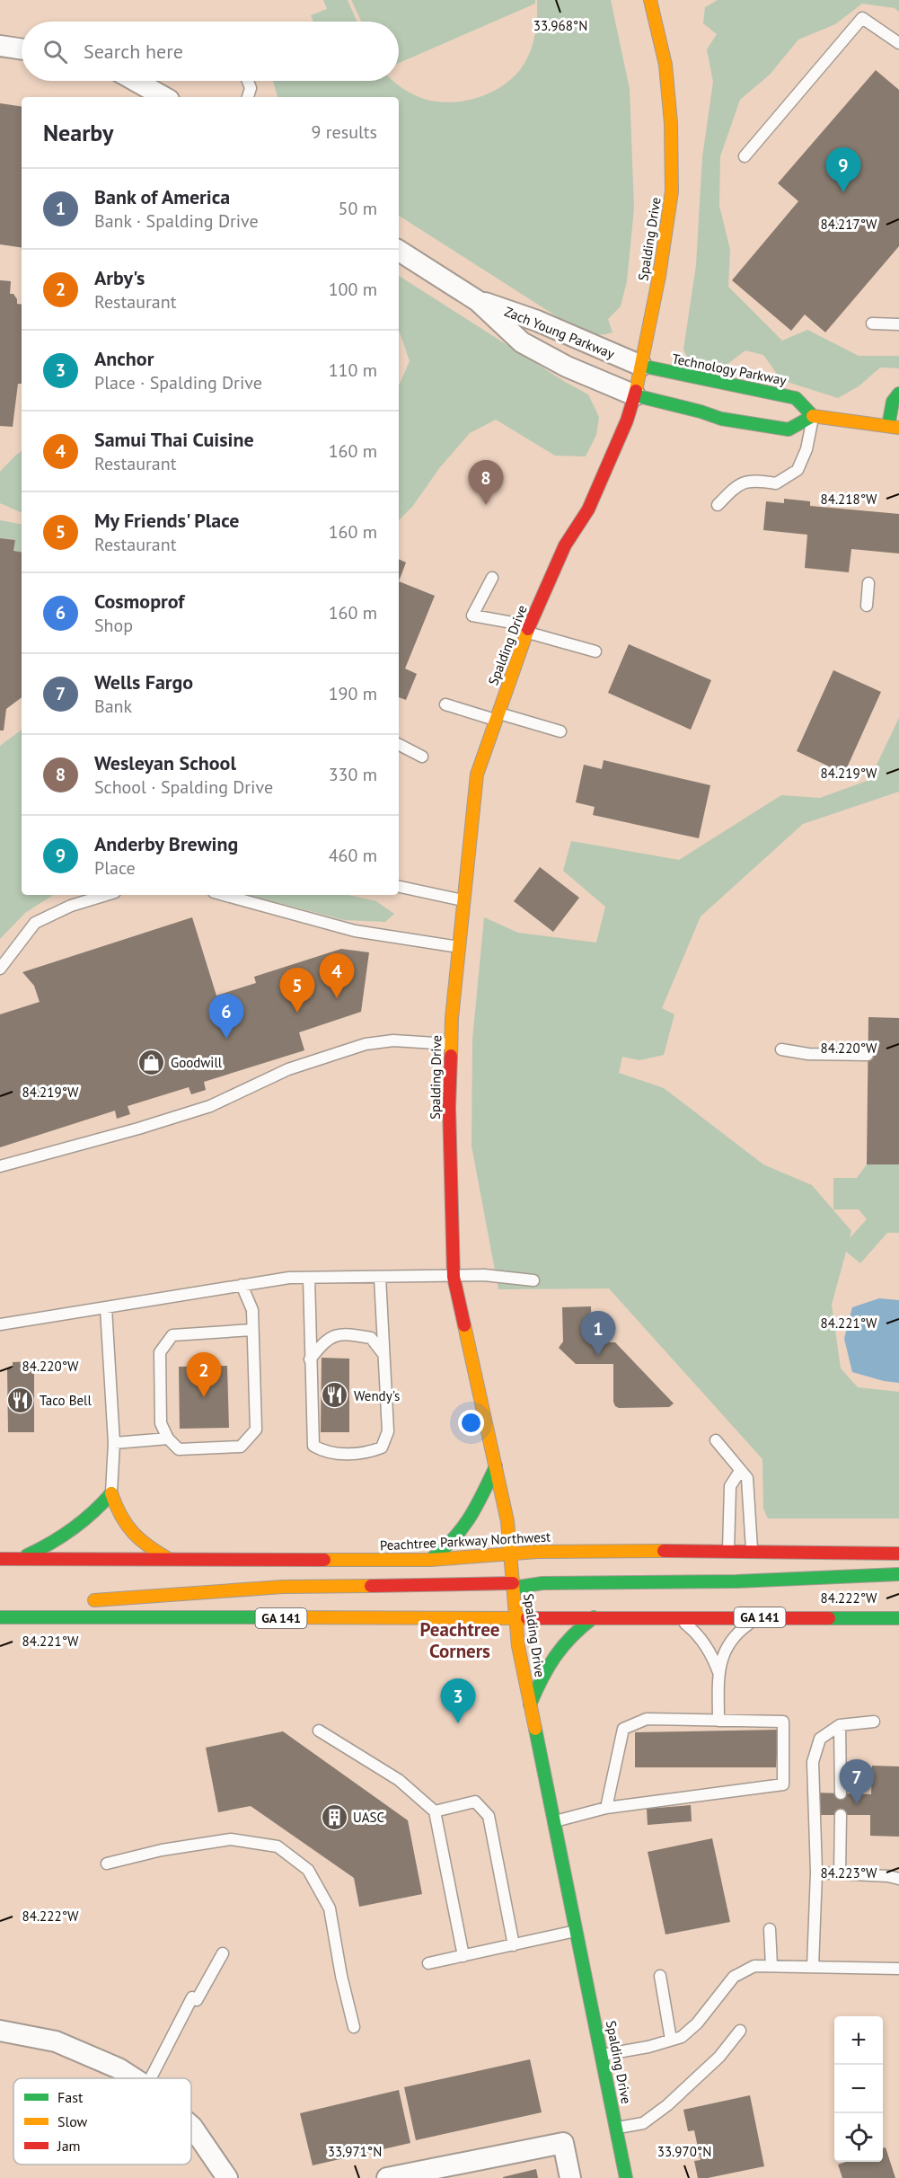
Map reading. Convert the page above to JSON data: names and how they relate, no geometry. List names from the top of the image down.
{
  "streets": {
    "main road": [
      "Spalding Drive",
      "Technology Parkway",
      "Peachtree Parkway Northwest",
      "GA 141"
    ],
    "street": ["Zach Young Parkway"]
  },
  "crossings": [
    ["Spalding Drive", "Zach Young Parkway"],
    ["Spalding Drive", "Technology Parkway"],
    ["Spalding Drive", "Peachtree Parkway Northwest"],
    ["Spalding Drive", "GA 141"],
    ["Zach Young Parkway", "Technology Parkway"]
  ],
  "districts": ["Peachtree Corners"],
  "places": {
    "shop": ["Goodwill"],
    "restaurant": ["Wendy's", "Taco Bell"],
    "building": ["UASC"]
  },
  "legend": ["Fast", "Slow", "Jam"],
  "page": {
    "search": "Search here",
    "heading": ["Nearby", "9 results"],
    "pins": [
      "9",
      "8",
      "4",
      "5",
      "6",
      "1",
      "2",
      "3",
      "7"
    ],
    "list": [
      {
        "mark": "1",
        "name": "Bank of America",
        "note": "Bank · Spalding Drive",
        "value": "50 m"
      },
      {
        "mark": "2",
        "name": "Arby's",
        "note": "Restaurant",
        "value": "100 m"
      },
      {
        "mark": "3",
        "name": "Anchor",
        "note": "Place · Spalding Drive",
        "value": "110 m"
      },
      {
        "mark": "4",
        "name": "Samui Thai Cuisine",
        "note": "Restaurant",
        "value": "160 m"
      },
      {
        "mark": "5",
        "name": "My Friends' Place",
        "note": "Restaurant",
        "value": "160 m"
      },
      {
        "mark": "6",
        "name": "Cosmoprof",
        "note": "Shop",
        "value": "160 m"
      },
      {
        "mark": "7",
        "name": "Wells Fargo",
        "note": "Bank",
        "value": "190 m"
      },
      {
        "mark": "8",
        "name": "Wesleyan School",
        "note": "School · Spalding Drive",
        "value": "330 m"
      },
      {
        "mark": "9",
        "name": "Anderby Brewing",
        "note": "Place",
        "value": "460 m"
      }
    ],
    "map_buttons": ["+", "−"]
  },
  "coordinates": [
    "33.968°N",
    "84.217°W",
    "84.218°W",
    "84.219°W",
    "84.220°W",
    "84.221°W",
    "84.222°W",
    "84.223°W",
    "33.971°N",
    "33.970°N"
  ]
}
